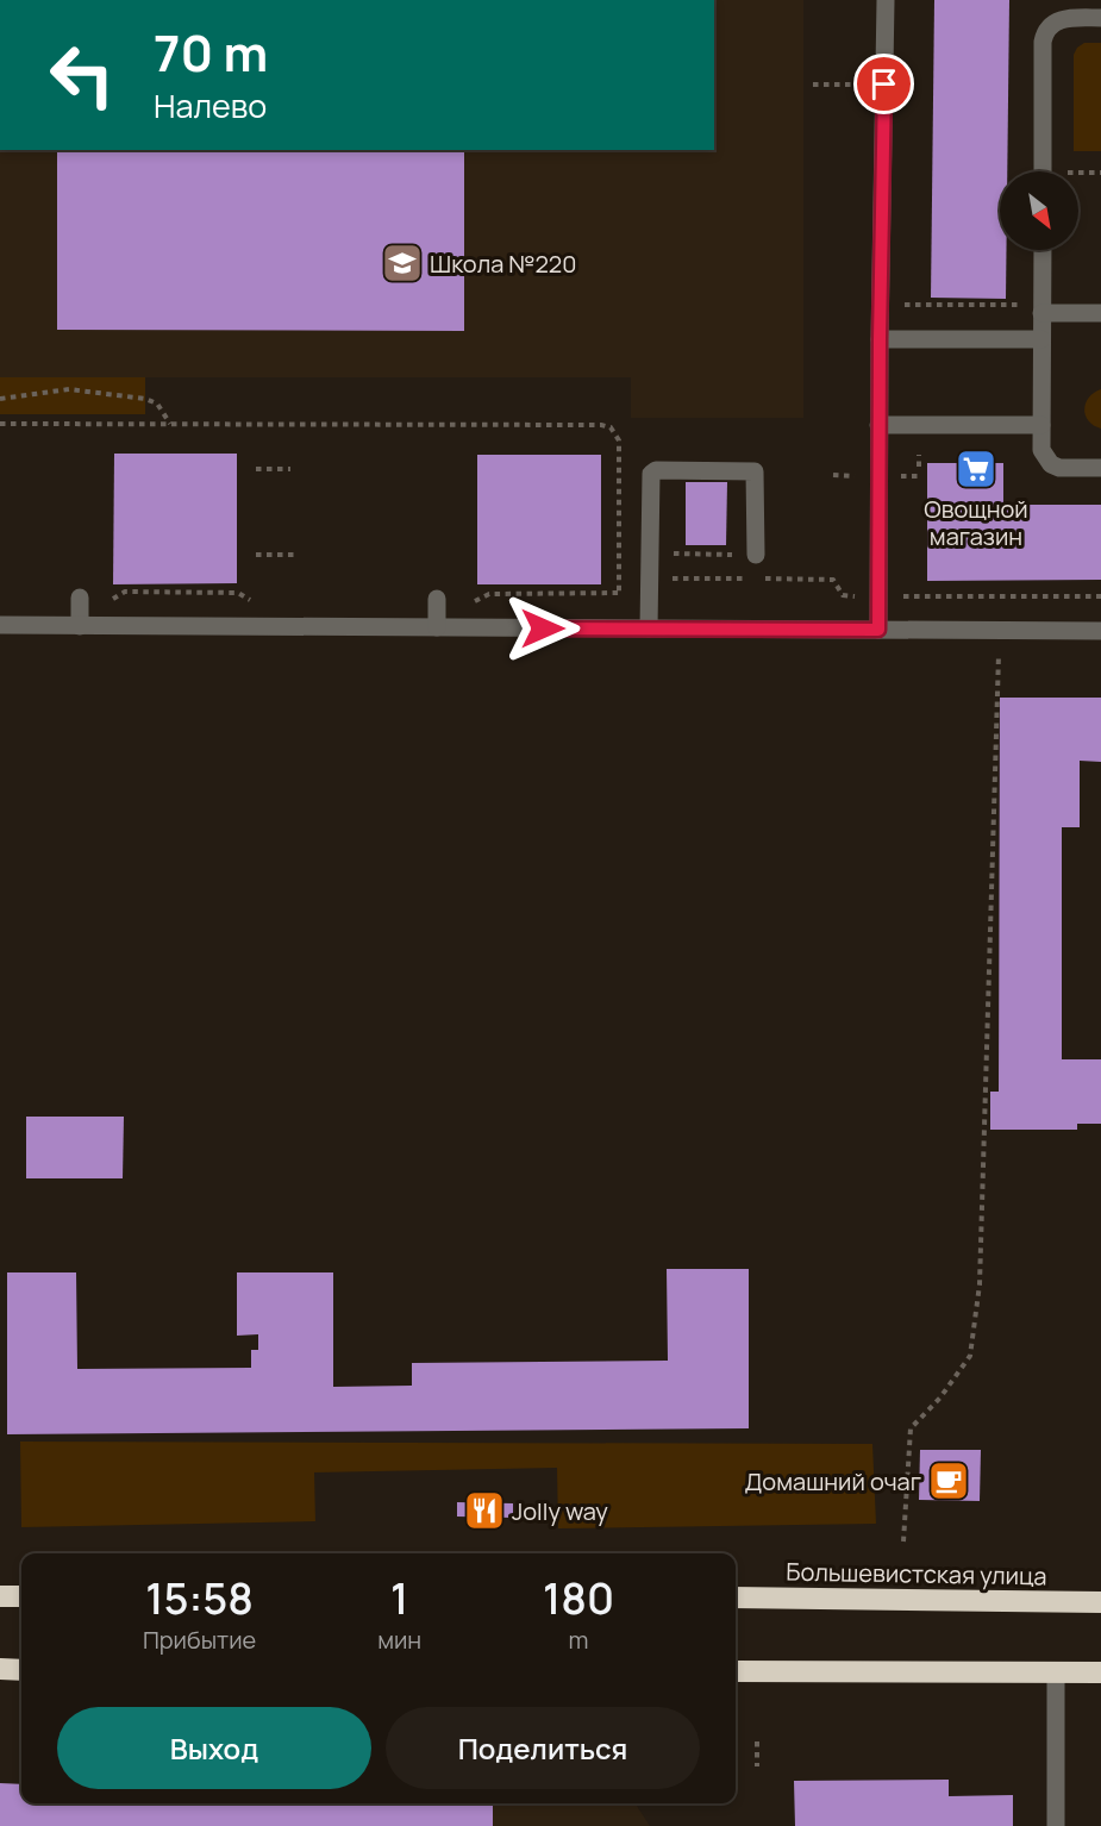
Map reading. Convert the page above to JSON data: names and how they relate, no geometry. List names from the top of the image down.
{
  "streets": {
    "highway": ["Большевистская улица"]
  },
  "places": {
    "school or university": ["Школа №220"],
    "supermarket": ["Овощной магазин"],
    "cafe": ["Домашний очаг"],
    "restaurant": ["Jolly way"]
  },
  "north": "bottom right",
  "page": {
    "turn": ["70 m", "Налево"],
    "eta": [
      "15:58",
      "Прибытие",
      "1",
      "мин",
      "180",
      "m"
    ],
    "buttons": ["Выход", "Поделиться"]
  }
}
